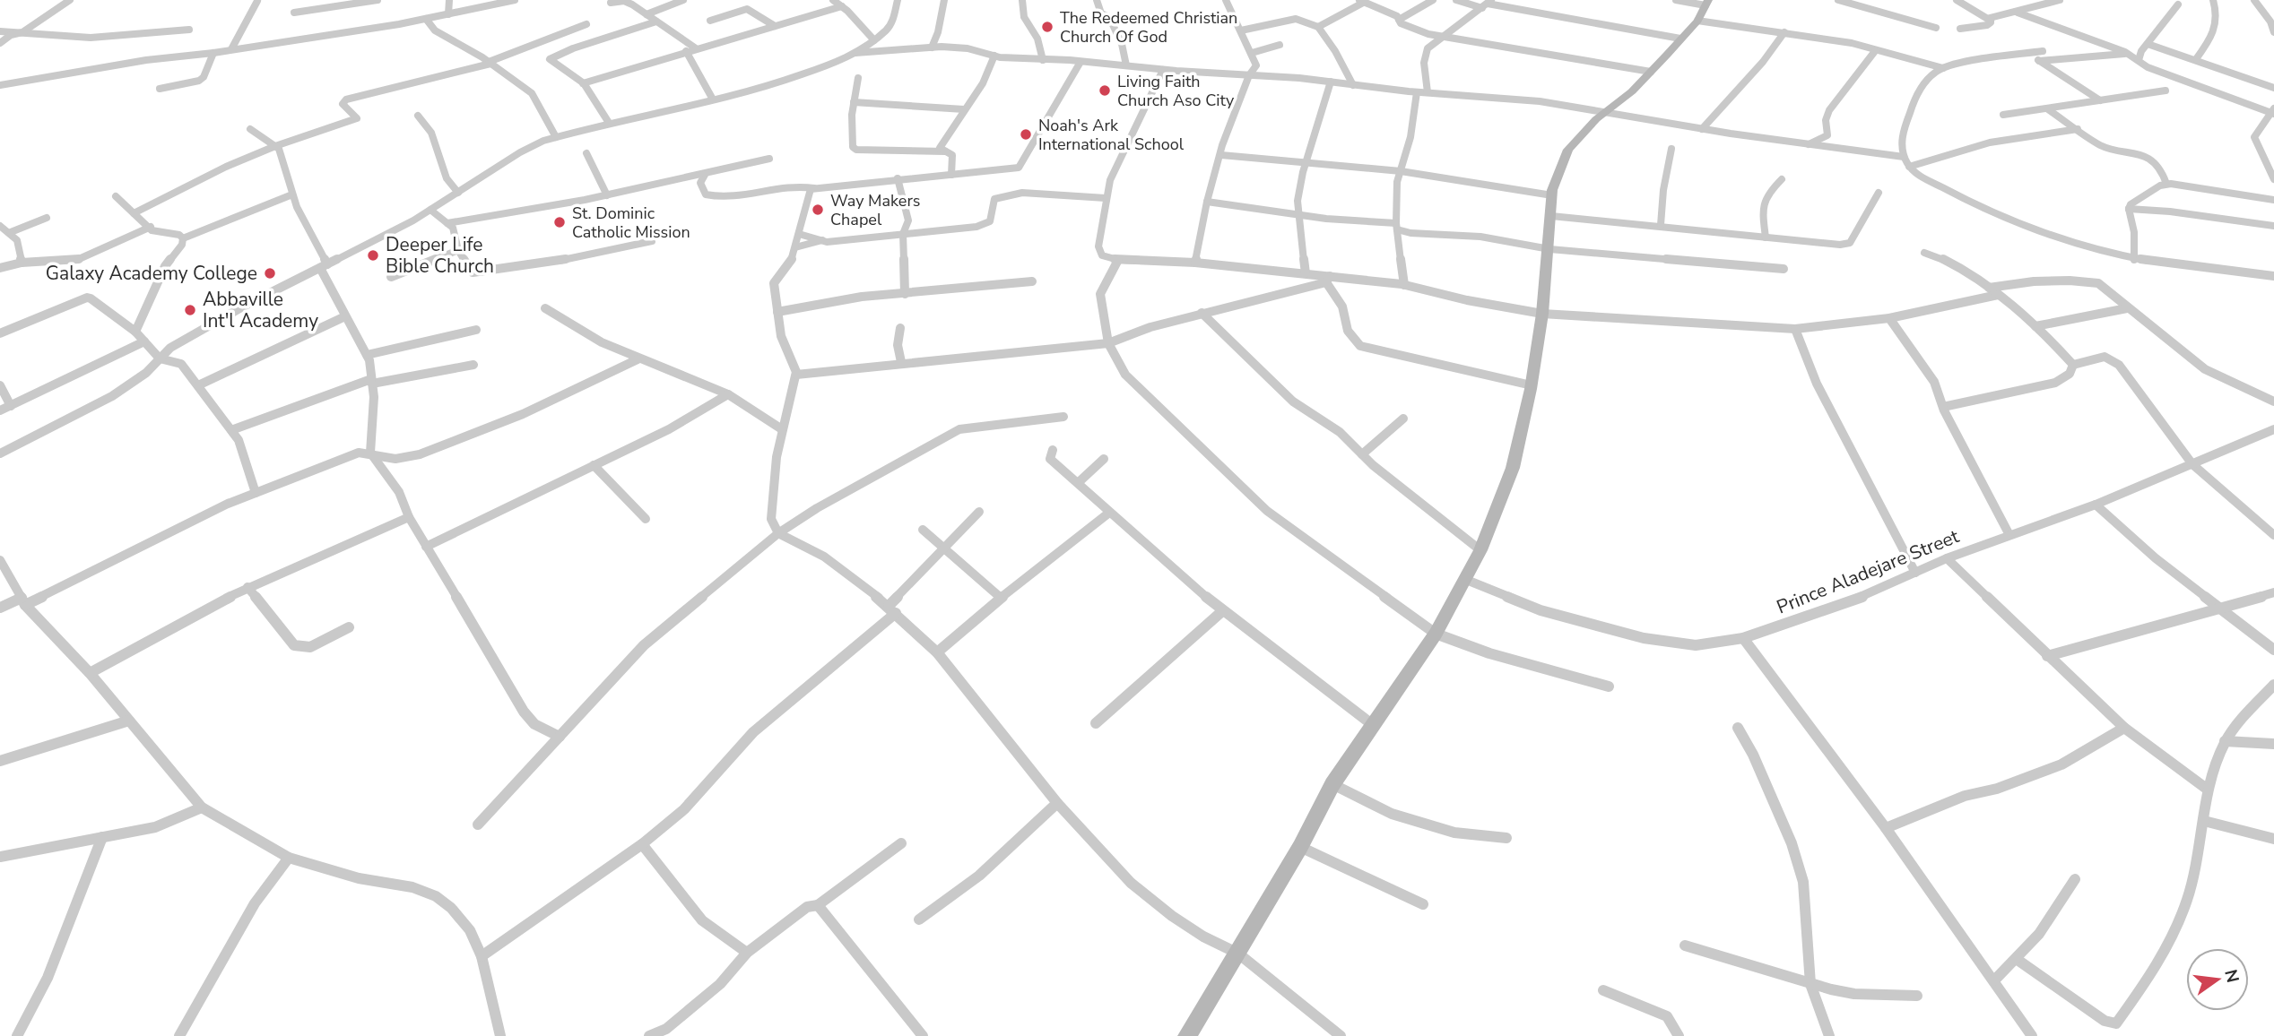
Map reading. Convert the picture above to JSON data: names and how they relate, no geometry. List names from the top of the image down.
{
  "streets": {
    "street": ["Prince Aladejare Street"]
  },
  "places": [
    "The Redeemed Christian Church Of God",
    "Living Faith Church Aso City",
    "Noah's Ark International School",
    "Way Makers Chapel",
    "St. Dominic Catholic Mission",
    "Deeper Life Bible Church",
    "Galaxy Academy College",
    "Abbaville Int'l Academy"
  ],
  "north": "right"
}
